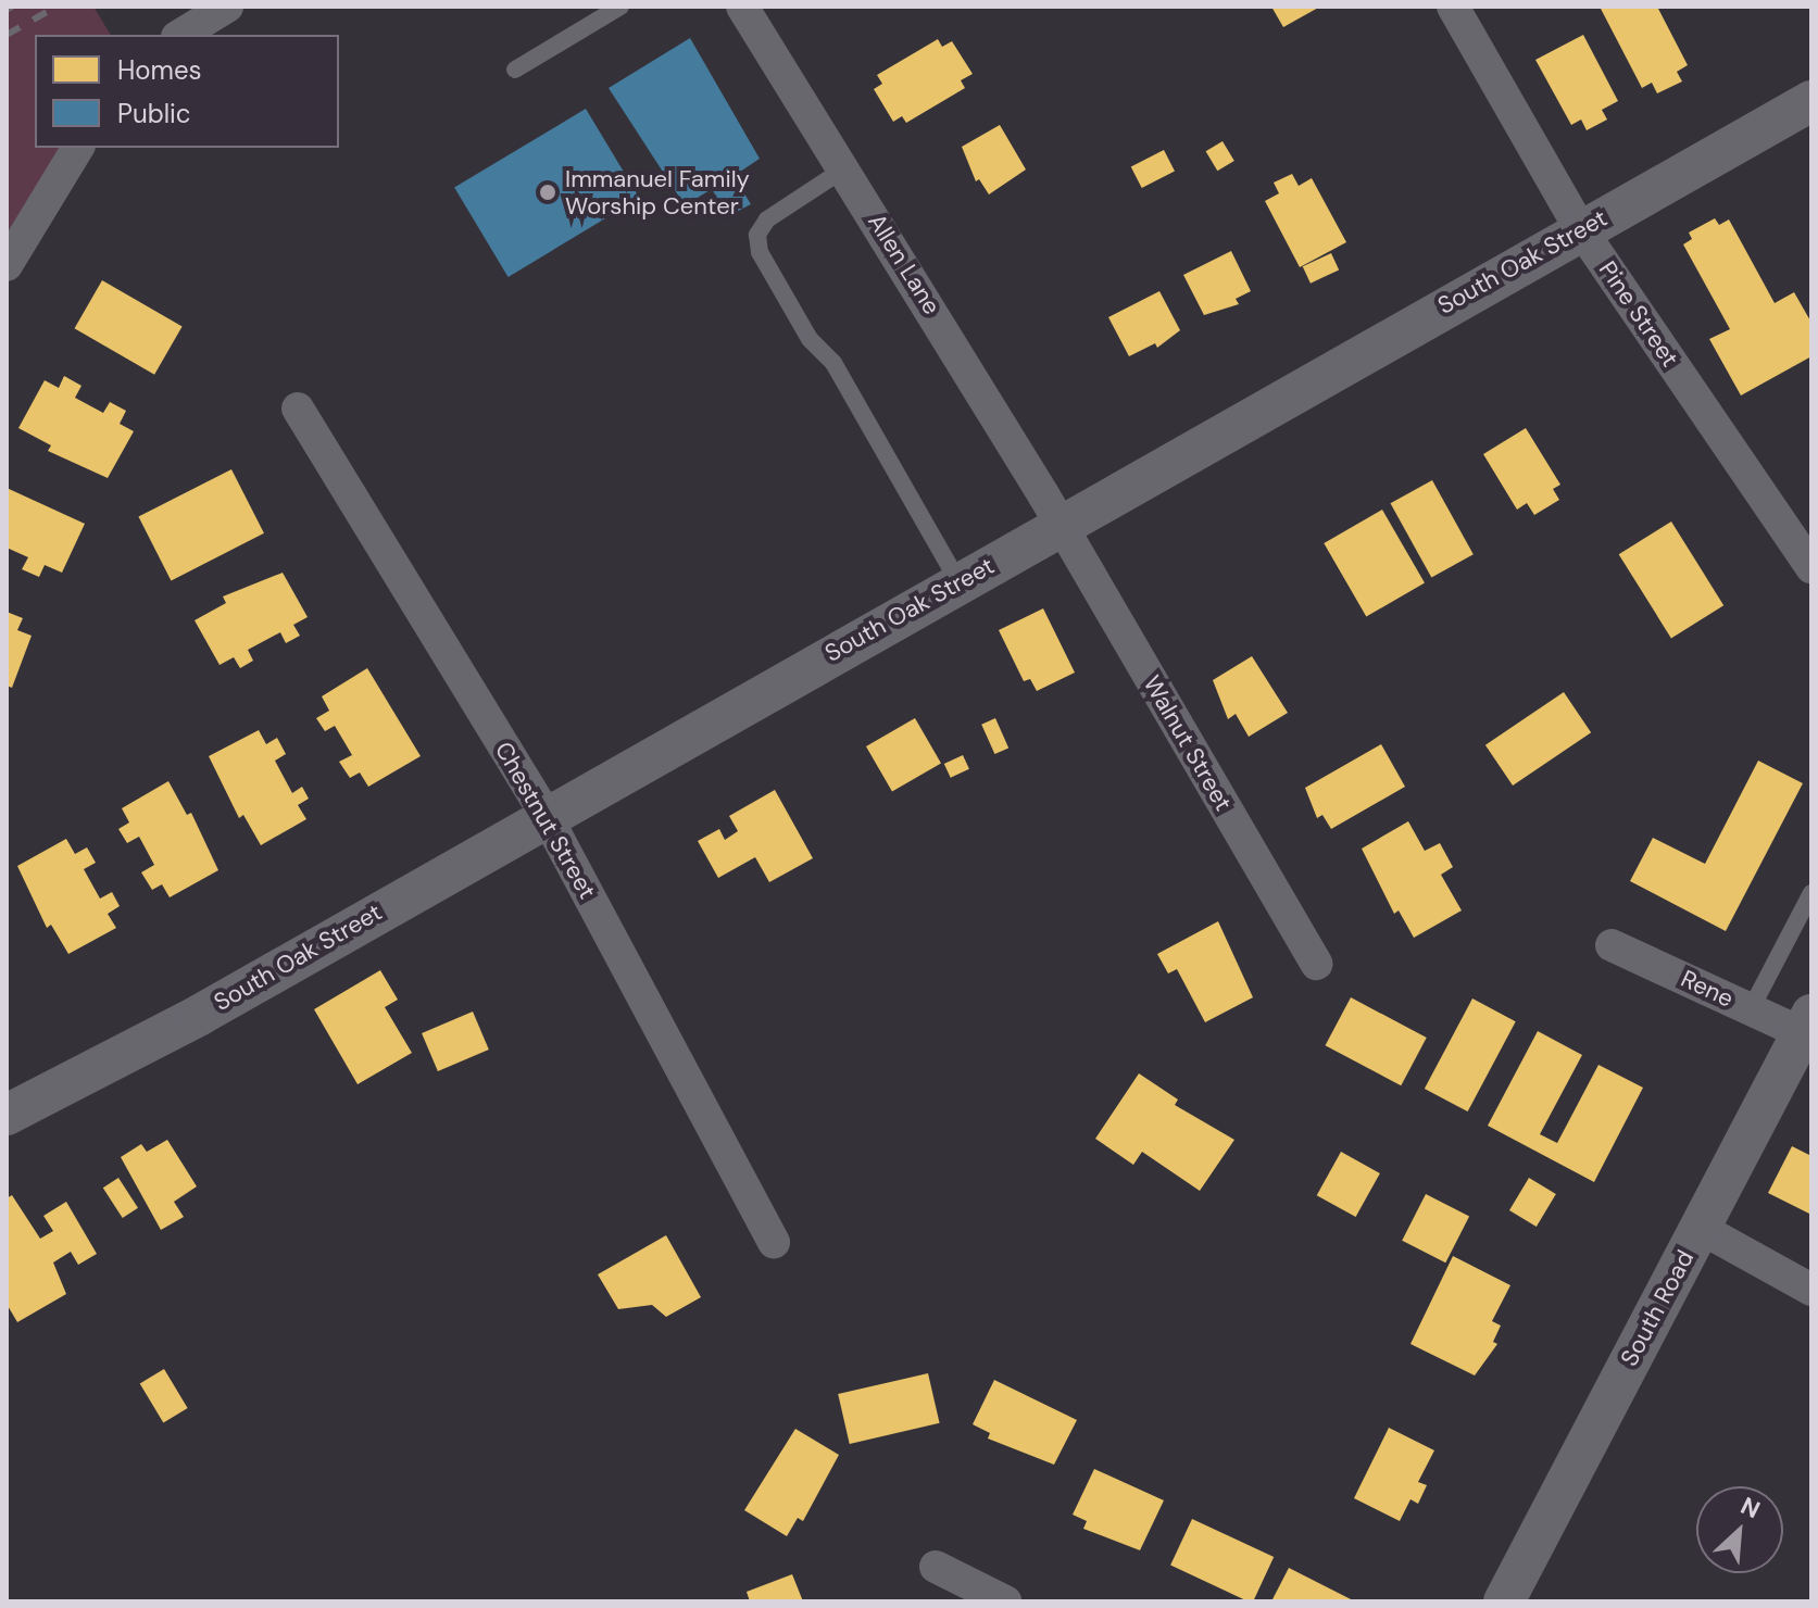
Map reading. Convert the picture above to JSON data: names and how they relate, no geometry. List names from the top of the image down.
{
  "streets": {
    "street": [
      "South Oak Street",
      "Allen Lane",
      "Pine Street",
      "Walnut Street",
      "Chestnut Street",
      "Rene",
      "South Road"
    ]
  },
  "crossings": [
    ["South Oak Street", "Allen Lane"],
    ["South Oak Street", "Pine Street"],
    ["South Oak Street", "Walnut Street"],
    ["South Oak Street", "Chestnut Street"],
    ["Allen Lane", "Walnut Street"],
    ["Rene", "South Road"]
  ],
  "places": ["Immanuel Family Worship Center"],
  "legend": ["Homes", "Public"],
  "north": "top right"
}
